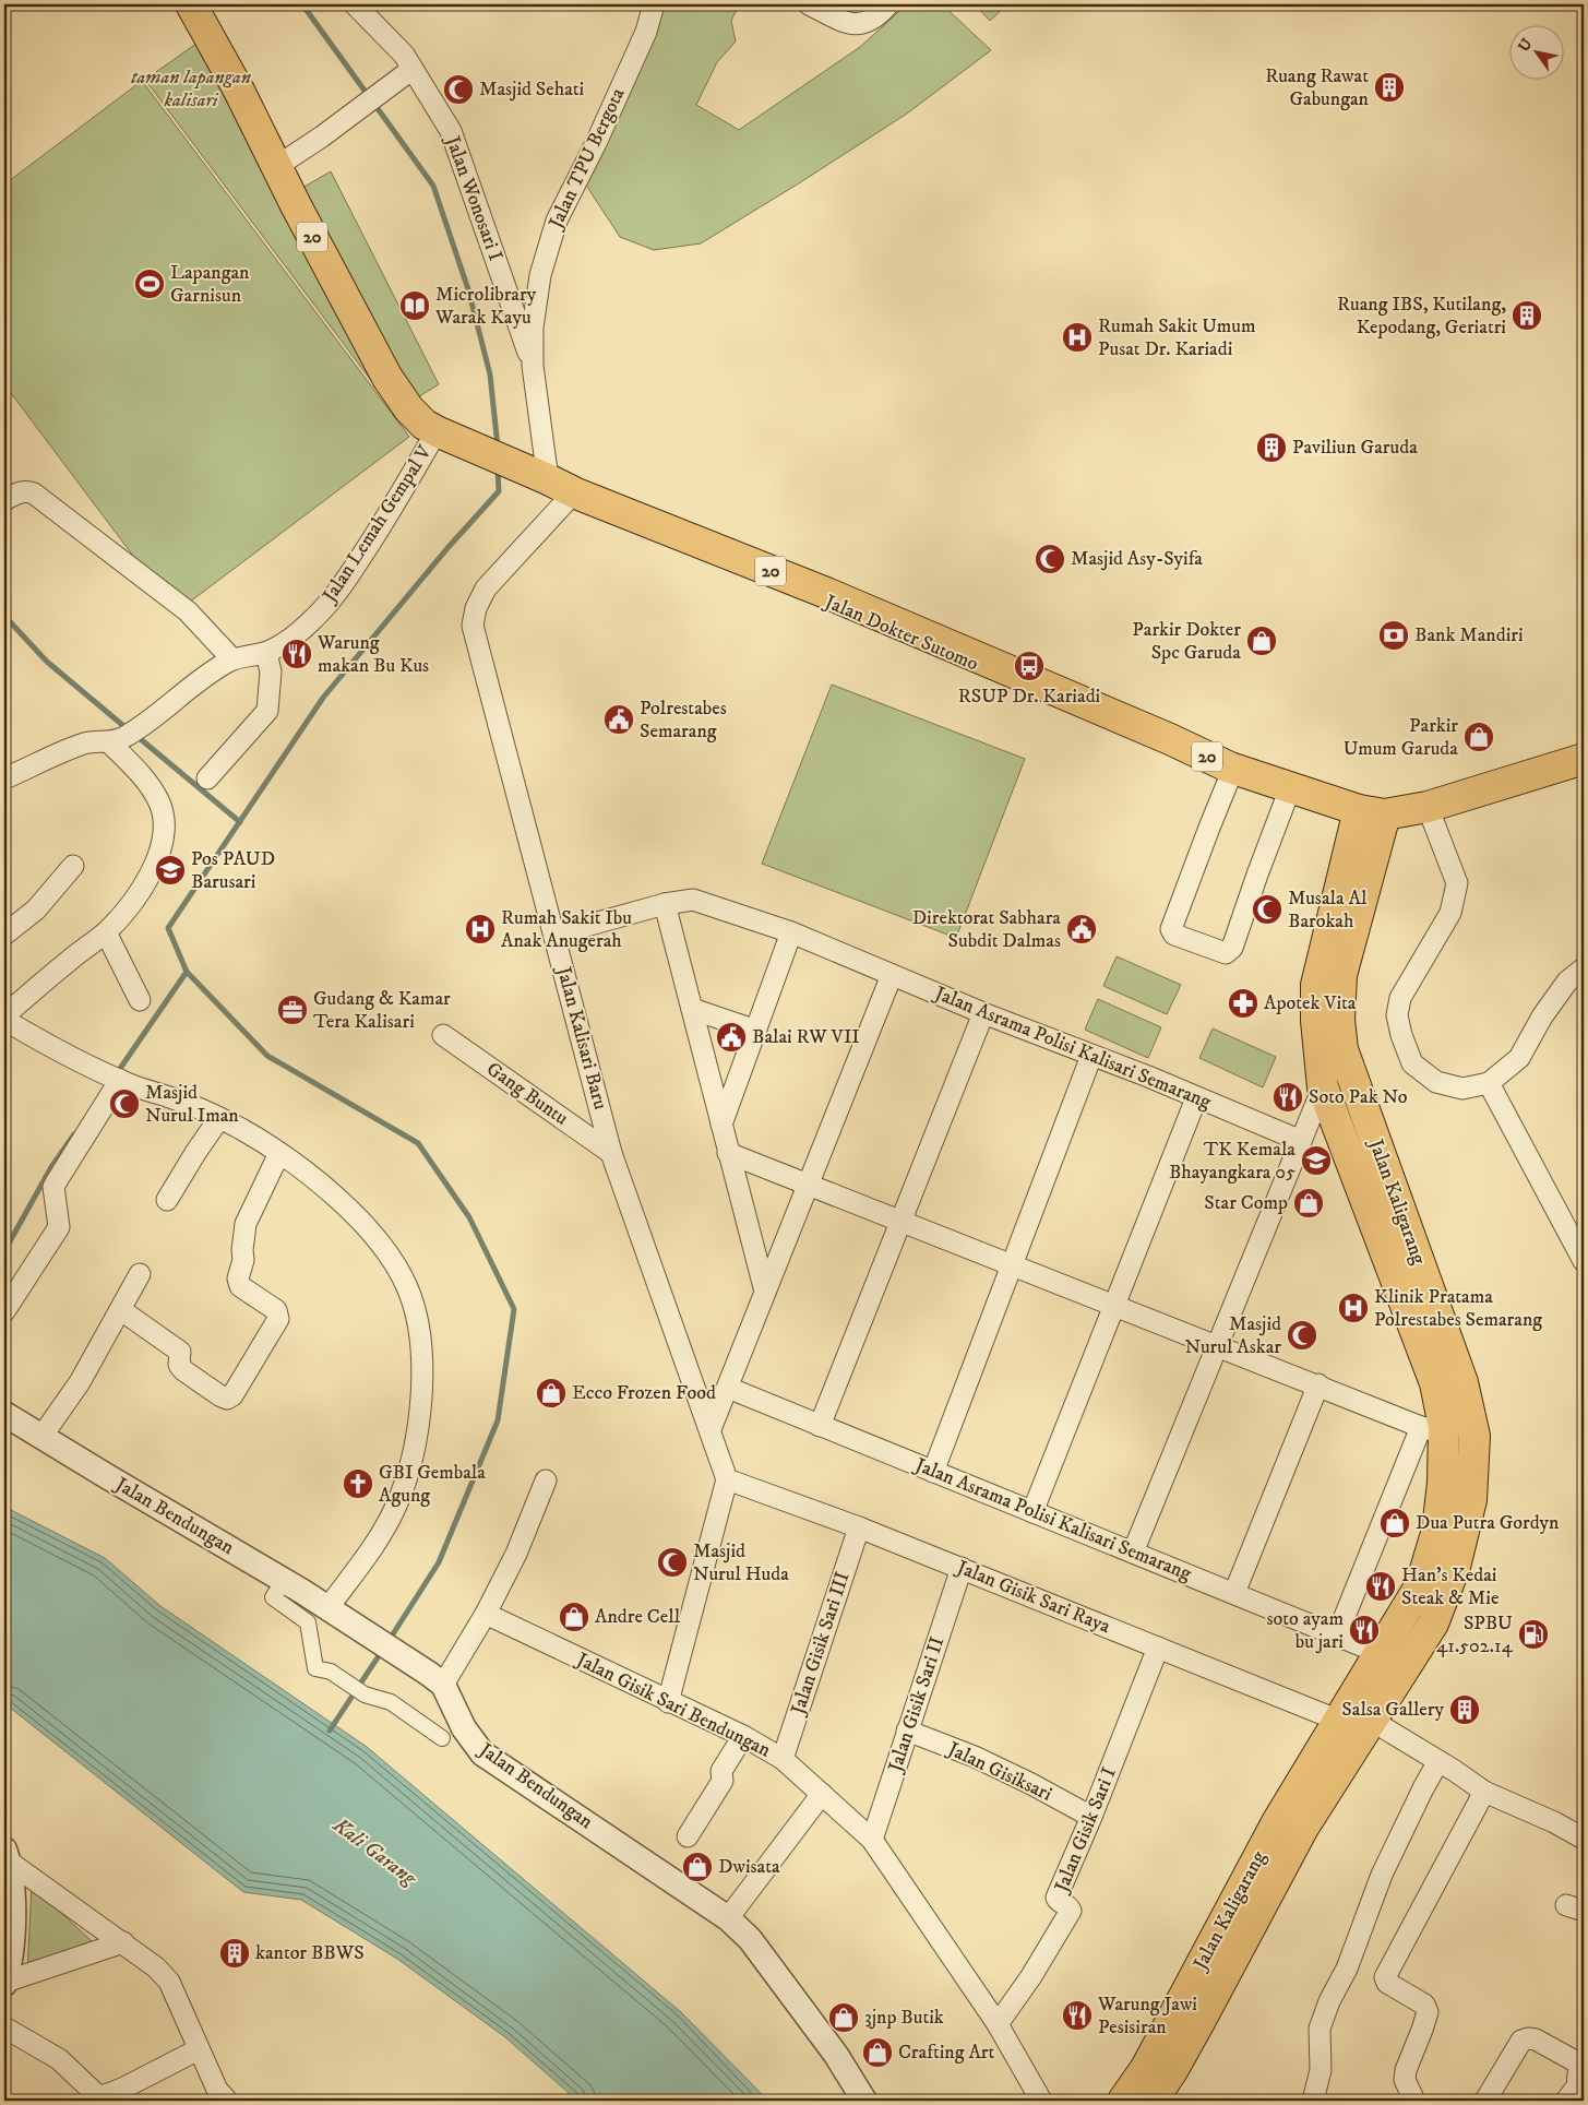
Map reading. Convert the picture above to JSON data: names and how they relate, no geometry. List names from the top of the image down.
{
  "streets": {
    "highway": ["20", "Jalan Dokter Sutomo", "Jalan Kaligarang"],
    "street": [
      "Jalan TPU Bergota",
      "Jalan Wonosari I",
      "Jalan Lemah Gempal V",
      "Jalan Kalisari Baru",
      "Jalan Asrama Polisi Kalisari Semarang",
      "Gang Buntu",
      "Jalan Bendungan",
      "Jalan Gisik Sari Raya",
      "Jalan Gisik Sari III",
      "Jalan Gisik Sari II",
      "Jalan Gisik Sari Bendungan",
      "Jalan Gisiksari",
      "Jalan Gisik Sari I"
    ]
  },
  "crossings": [
    ["Jalan TPU Bergota", "Jalan Wonosari I"],
    ["Jalan TPU Bergota", "Jalan Dokter Sutomo"],
    ["Jalan TPU Bergota", "Jalan Kalisari Baru"],
    ["Jalan Lemah Gempal V", "Jalan Dokter Sutomo"],
    ["Jalan Dokter Sutomo", "Jalan Kalisari Baru"],
    ["Jalan Dokter Sutomo", "Jalan Kaligarang"],
    ["Jalan Kalisari Baru", "Jalan Asrama Polisi Kalisari Semarang"],
    ["Jalan Kalisari Baru", "Gang Buntu"],
    ["Jalan Kalisari Baru", "Jalan Gisik Sari Raya"],
    ["Jalan Asrama Polisi Kalisari Semarang", "Jalan Kaligarang"],
    ["Jalan Kaligarang", "Jalan Gisik Sari Raya"],
    ["Jalan Gisik Sari Raya", "Jalan Gisik Sari III"],
    ["Jalan Gisik Sari Raya", "Jalan Gisik Sari II"],
    ["Jalan Gisik Sari Raya", "Jalan Gisik Sari I"],
    ["Jalan Gisik Sari III", "Jalan Gisik Sari Bendungan"],
    ["Jalan Gisik Sari II", "Jalan Gisik Sari Bendungan"],
    ["Jalan Gisik Sari II", "Jalan Gisiksari"],
    ["Jalan Gisik Sari Bendungan", "Jalan Gisik Sari I"],
    ["Jalan Gisiksari", "Jalan Gisik Sari I"]
  ],
  "water": ["Kali Garang"],
  "parks": ["taman lapangan kalisari"],
  "places": {
    "building": [
      "Ruang Rawat Gabungan",
      "Ruang IBS, Kutilang, Kepodang, Geriatri",
      "Paviliun Garuda",
      "Salsa Gallery",
      "kantor BBWS"
    ],
    "mosque": [
      "Masjid Sehati",
      "Masjid Asy-Syifa",
      "Musala Al Barokah",
      "Masjid Nurul Iman",
      "Masjid Nurul Askar",
      "Masjid Nurul Huda"
    ],
    "sports": ["Lapangan Garnisun"],
    "library": ["Microlibrary Warak Kayu"],
    "hospital": ["Rumah Sakit Umum Pusat Dr. Kariadi", "Rumah Sakit Ibu Anak Anugerah", "Klinik Pratama Polrestabes Semarang"],
    "bank": ["Bank Mandiri"],
    "shop": [
      "Parkir Dokter Spc Garuda",
      "Parkir Umum Garuda",
      "Star Comp",
      "Ecco Frozen Food",
      "Dua Putra Gordyn",
      "Andre Cell",
      "Dwisata",
      "3jnp Butik",
      "Crafting Art"
    ],
    "restaurant": [
      "Warung makan Bu Kus",
      "Soto Pak No",
      "Han's Kedai Steak & Mie",
      "soto ayam bu jari",
      "Warung Jawi Pesisiran"
    ],
    "bus stop": ["RSUP Dr. Kariadi"],
    "public building": ["Polrestabes Semarang", "Direktorat Sabhara Subdit Dalmas", "Balai RW VII"],
    "school or university": ["Pos PAUD Barusari", "TK Kemala Bhayangkara 05"],
    "pharmacy": ["Apotek Vita"],
    "office": ["Gudang & Kamar Tera Kalisari"],
    "church": ["GBI Gembala Agung"],
    "fuel station": ["SPBU 41.502.14"]
  },
  "north": "top left"
}
